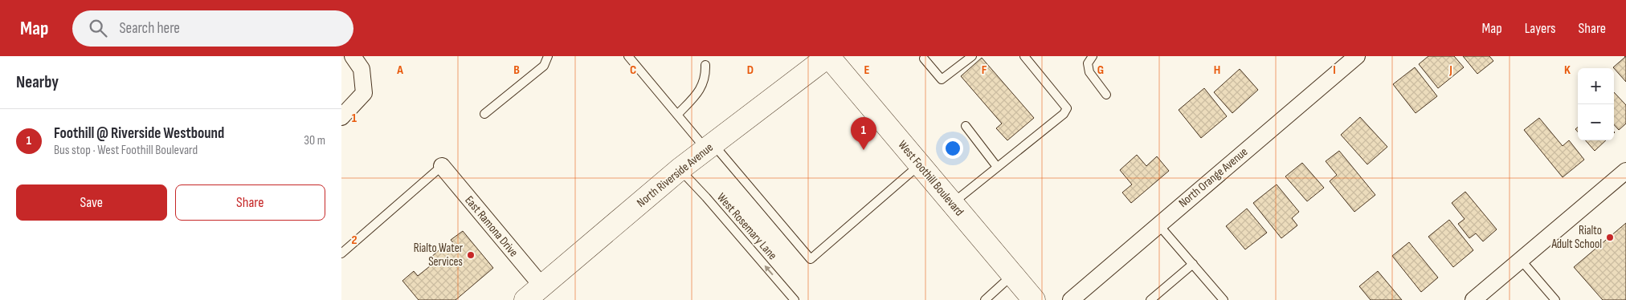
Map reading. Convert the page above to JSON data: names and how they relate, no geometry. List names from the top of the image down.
{
  "streets": {
    "main road": ["North Riverside Avenue", "West Foothill Boulevard"],
    "street": ["North Orange Avenue", "East Ramona Drive"],
    "lane": ["West Rosemary Lane"]
  },
  "crossings": [
    ["North Riverside Avenue", "West Foothill Boulevard"],
    ["North Riverside Avenue", "East Ramona Drive"],
    ["North Riverside Avenue", "West Rosemary Lane"]
  ],
  "one_way": ["West Rosemary Lane"],
  "places": ["Rialto Adult School", "Rialto Water Services"],
  "page": {
    "header": "Map",
    "search": "Search here",
    "nav": ["Map", "Layers", "Share"],
    "heading": "Nearby",
    "map_buttons": ["+", "−"],
    "list": [
      {
        "mark": "1",
        "name": "Foothill @ Riverside Westbound",
        "note": "Bus stop · West Foothill Boulevard",
        "value": "30 m"
      }
    ],
    "pins": "1",
    "buttons": ["Save", "Share"]
  },
  "grid": {
    "columns": [
      "A",
      "B",
      "C",
      "D",
      "E",
      "F",
      "G",
      "H",
      "I",
      "J",
      "K"
    ],
    "rows": ["1", "2"]
  }
}
